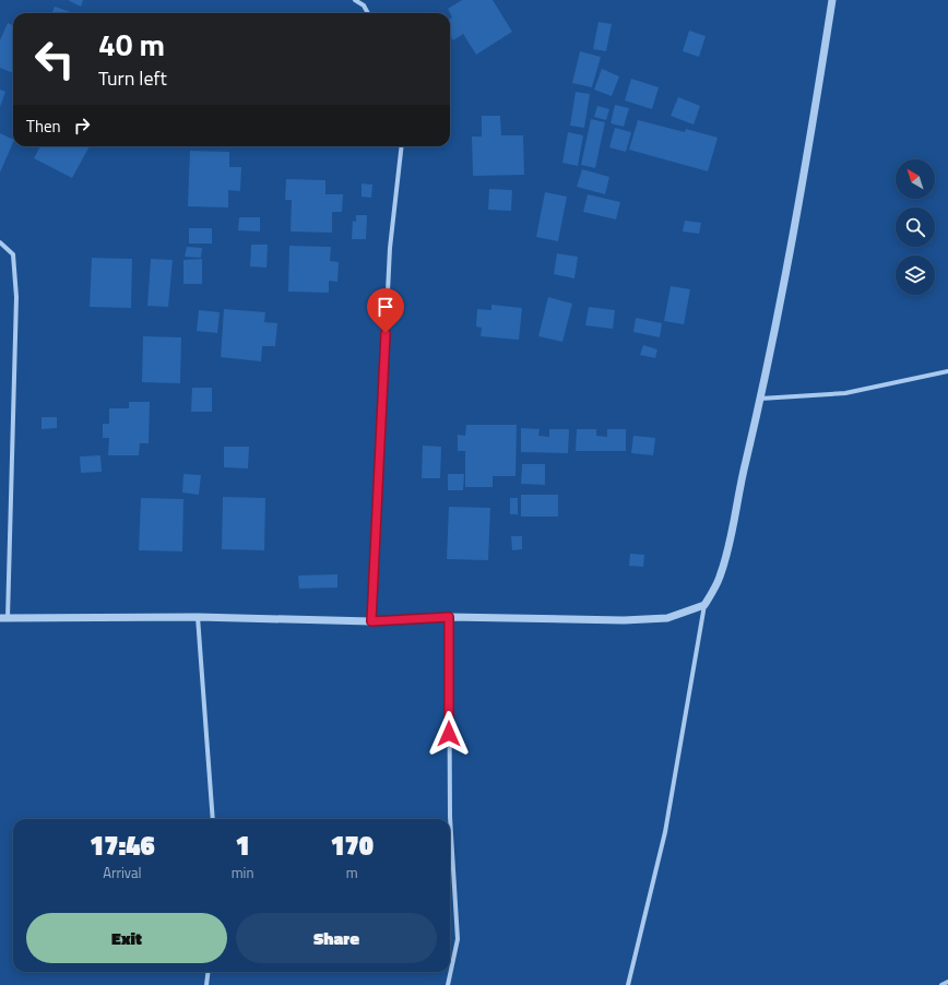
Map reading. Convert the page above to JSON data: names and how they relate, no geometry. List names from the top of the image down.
{
  "north": "top left",
  "page": {
    "turn": ["40 m", "Turn left"],
    "then": "Then",
    "eta": [
      "17:46",
      "Arrival",
      "1",
      "min",
      "170",
      "m"
    ],
    "buttons": ["Exit", "Share"]
  }
}
